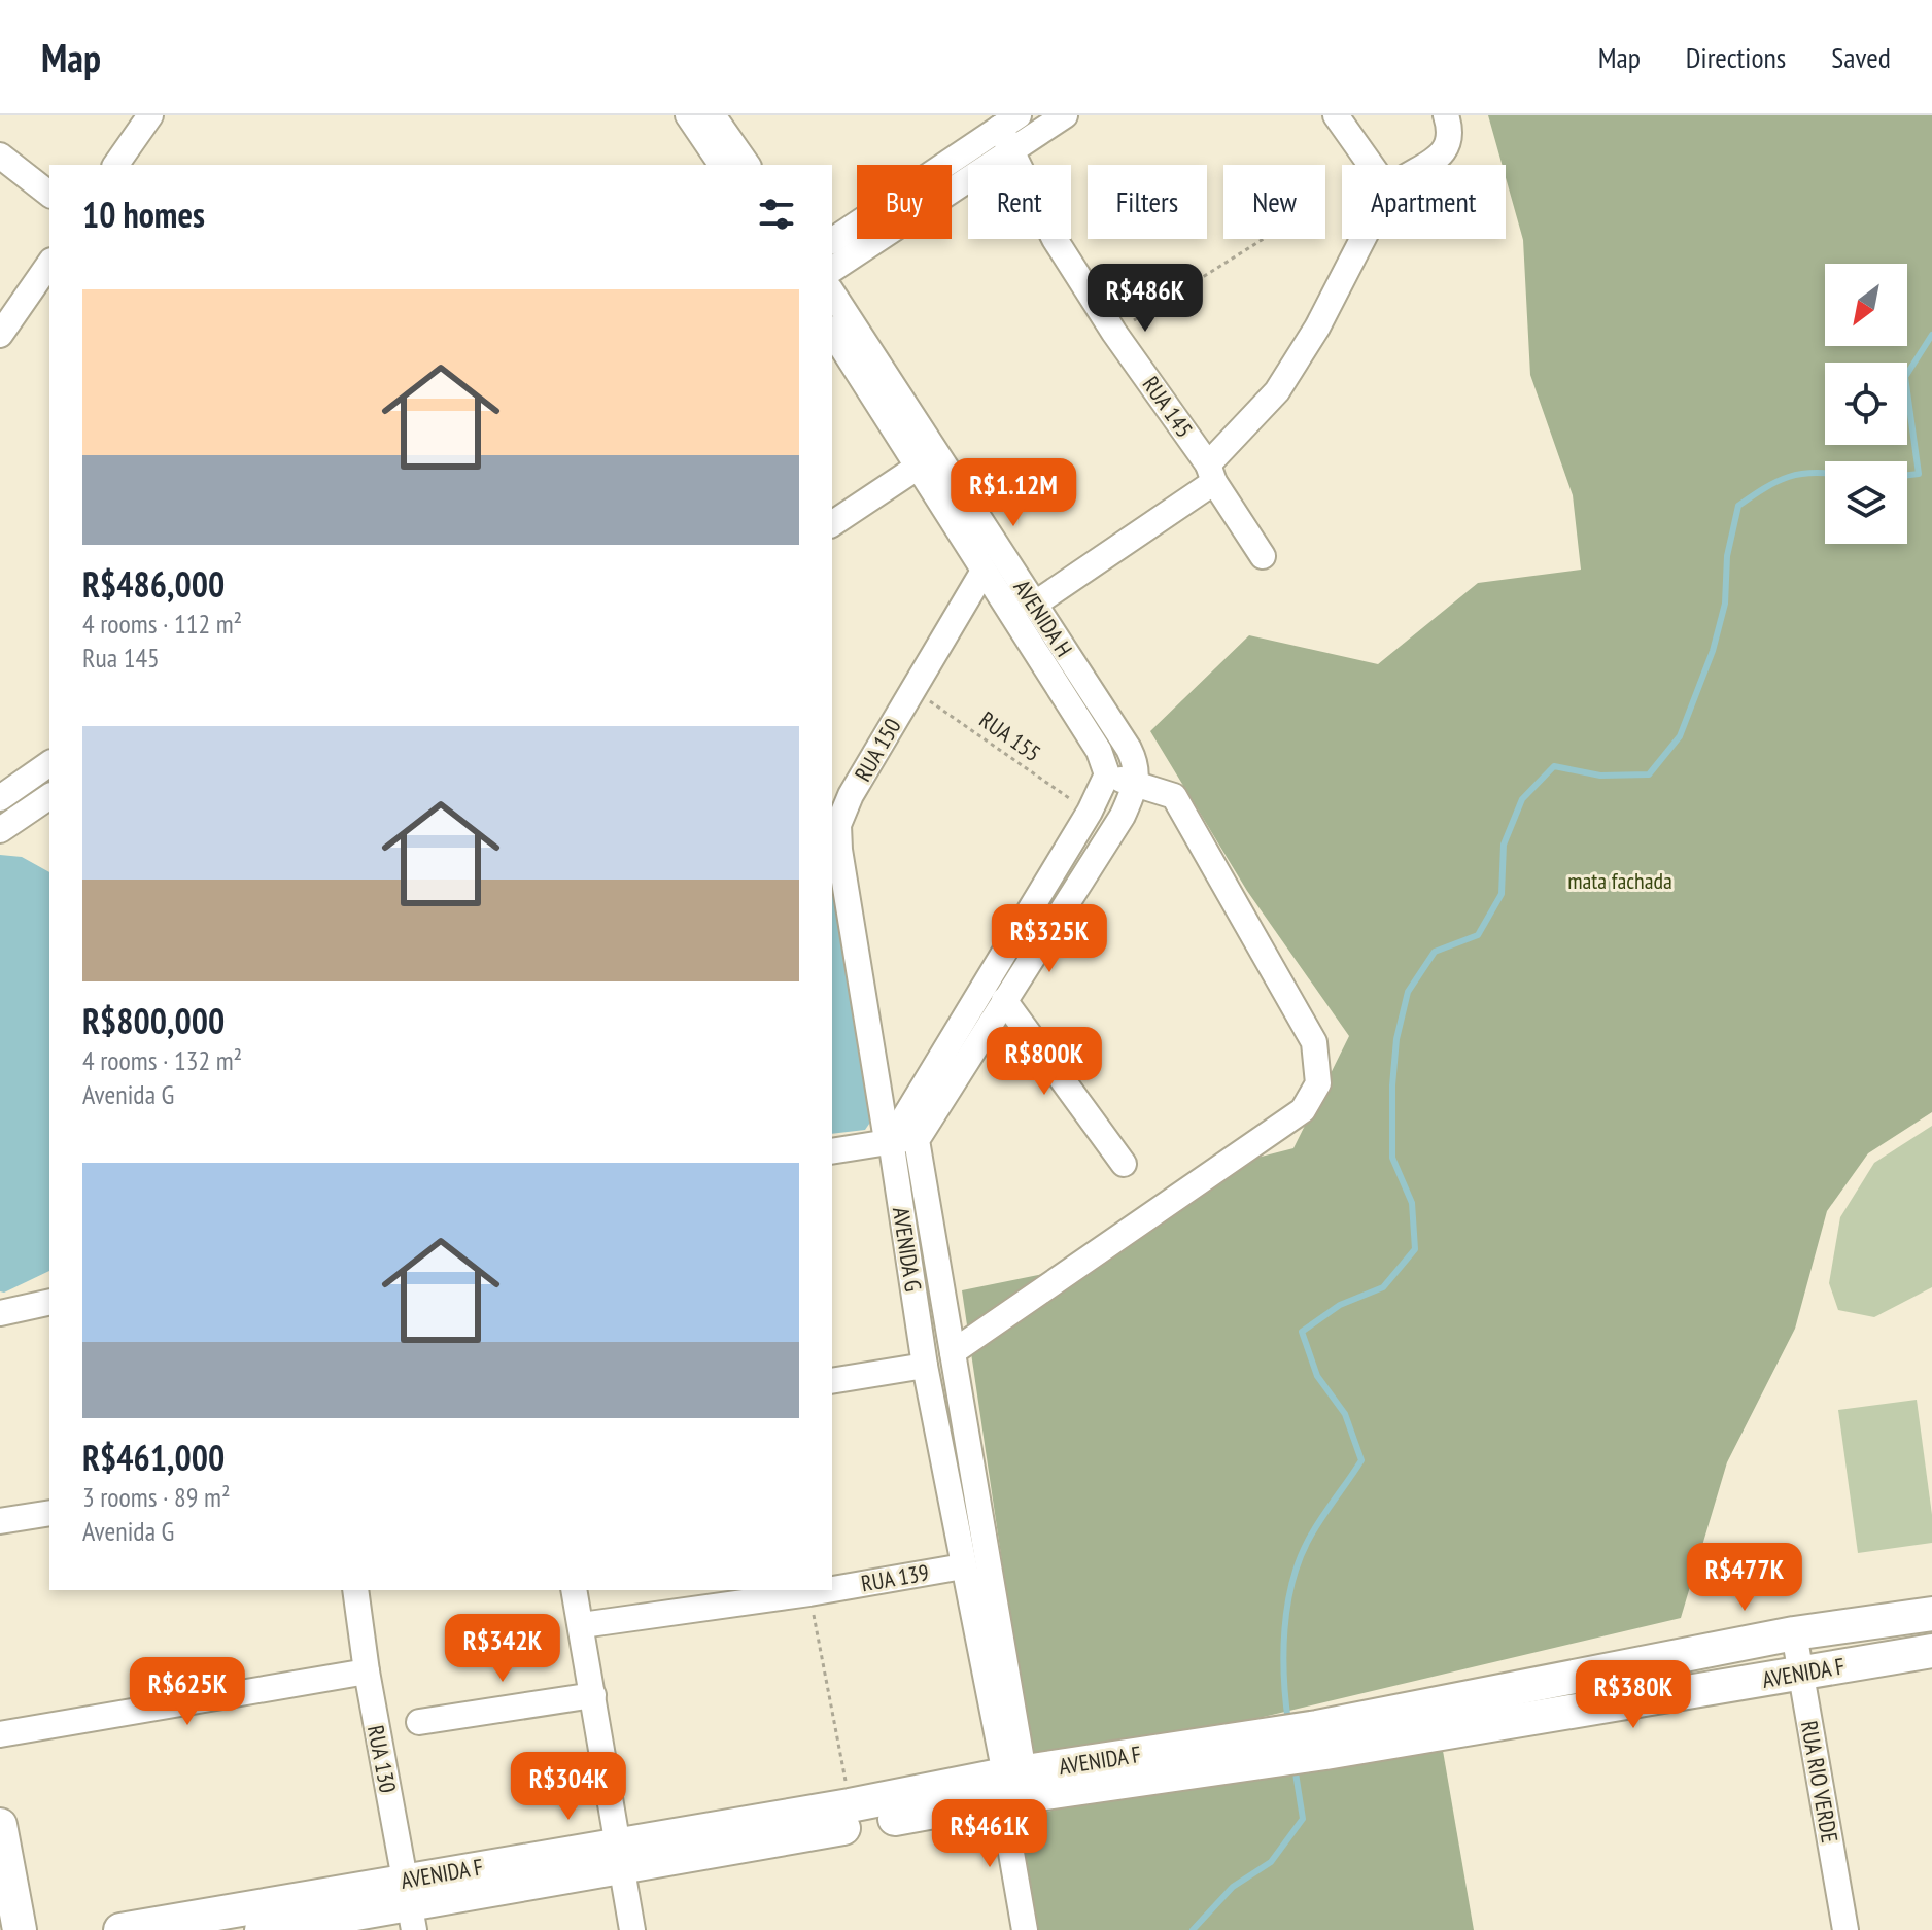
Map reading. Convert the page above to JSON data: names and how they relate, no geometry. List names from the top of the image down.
{
  "streets": {
    "main road": ["AVENIDA F"],
    "street": [
      "RUA 145",
      "AVENIDA H",
      "RUA 150",
      "AVENIDA G",
      "RUA 139",
      "RUA 130",
      "RUA RIO VERDE"
    ],
    "path": ["RUA 155"]
  },
  "crossings": [
    ["AVENIDA H", "RUA 150"],
    ["RUA 155", "RUA 150"],
    ["RUA 150", "AVENIDA G"],
    ["AVENIDA G", "RUA 139"],
    ["AVENIDA G", "AVENIDA F"],
    ["AVENIDA F", "RUA 130"],
    ["AVENIDA F", "RUA RIO VERDE"]
  ],
  "parks": ["mata fachada"],
  "north": "bottom left",
  "page": {
    "header": "Map",
    "nav": ["Map", "Directions", "Saved"],
    "chip": [
      "Buy",
      "Rent",
      "Filters",
      "New",
      "Apartment"
    ],
    "heading": "10 homes",
    "price": [
      "R$486K",
      "R$1.12M",
      "R$325K",
      "R$800K",
      "R$477K",
      "R$342K",
      "R$625K",
      "R$380K",
      "R$304K",
      "R$461K"
    ],
    "list": [
      {
        "name": "R$486,000",
        "note": "4 rooms · 112 m² · Rua 145"
      },
      {
        "name": "R$800,000",
        "note": "4 rooms · 132 m² · Avenida G"
      },
      {
        "name": "R$461,000",
        "note": "3 rooms · 89 m² · Avenida G"
      }
    ]
  }
}
